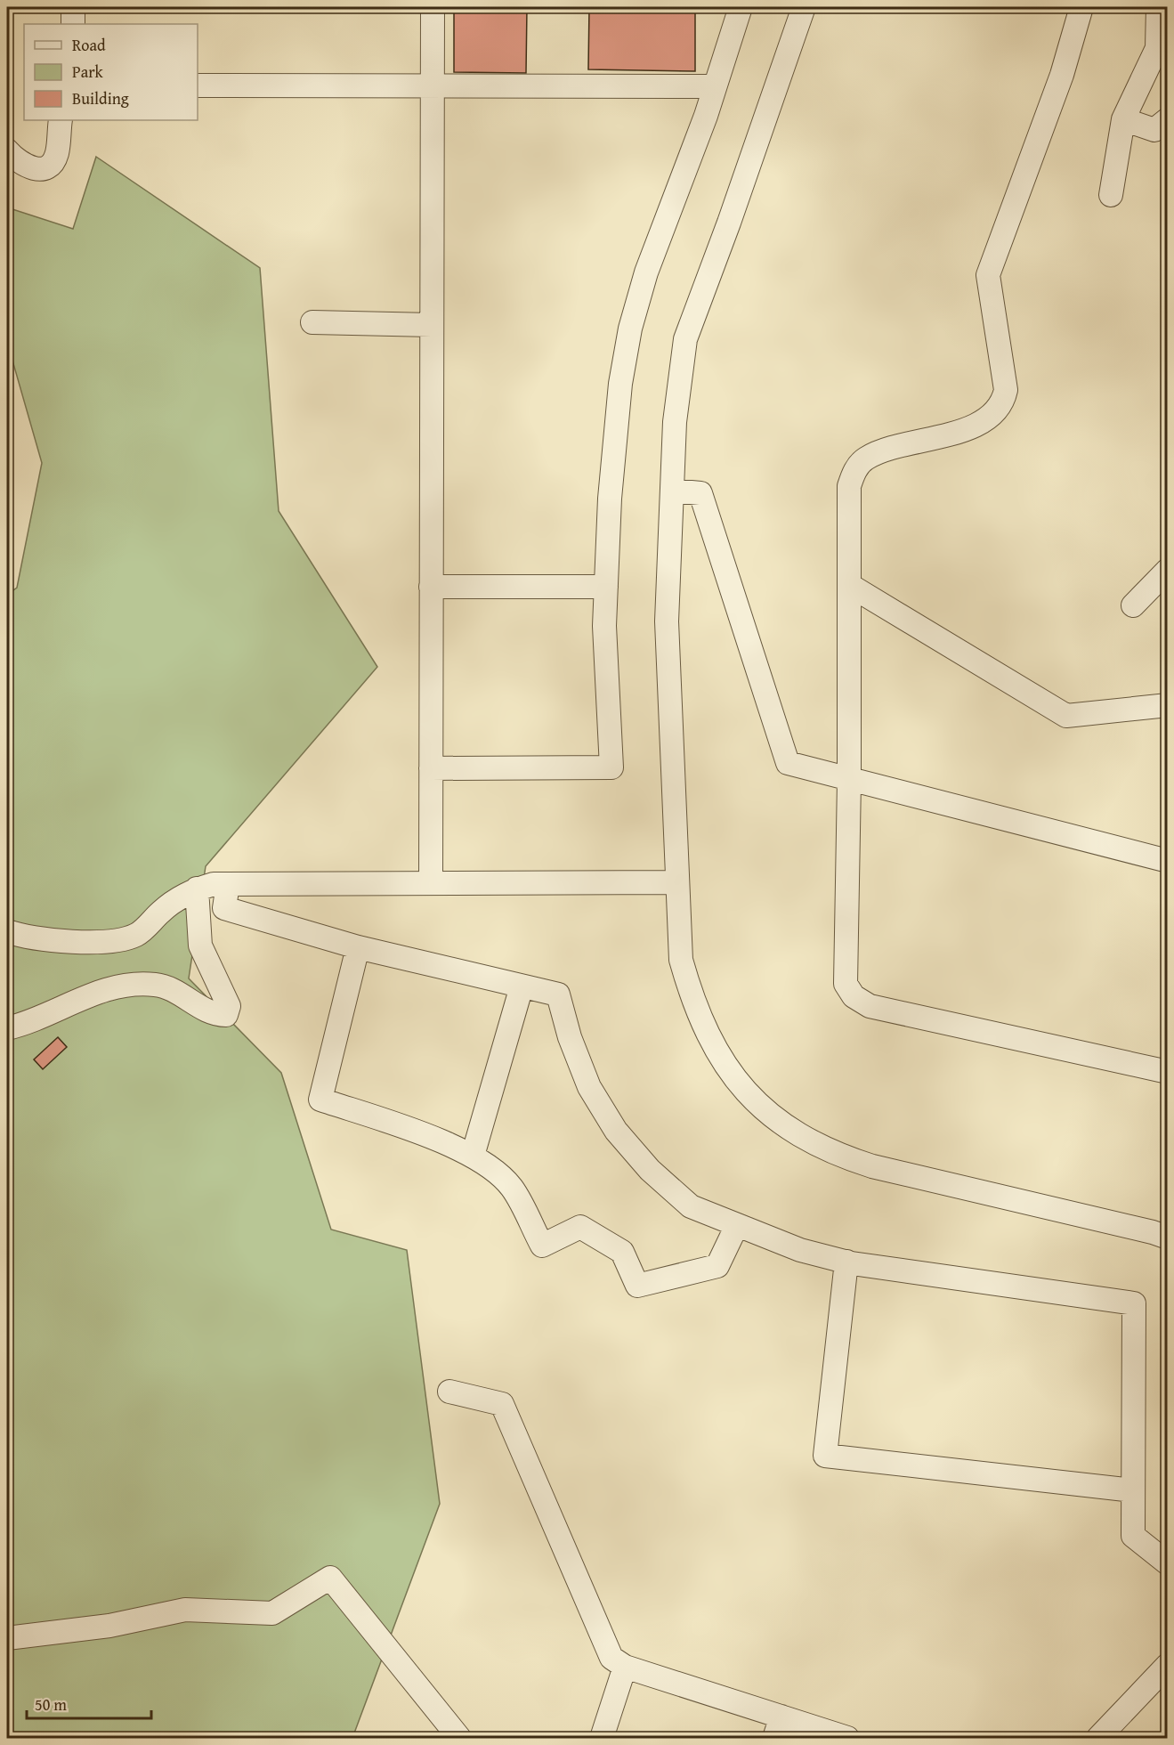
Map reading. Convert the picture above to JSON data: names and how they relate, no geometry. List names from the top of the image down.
{
  "legend": ["Road", "Park", "Building"],
  "scale_bar": "50 m"
}
